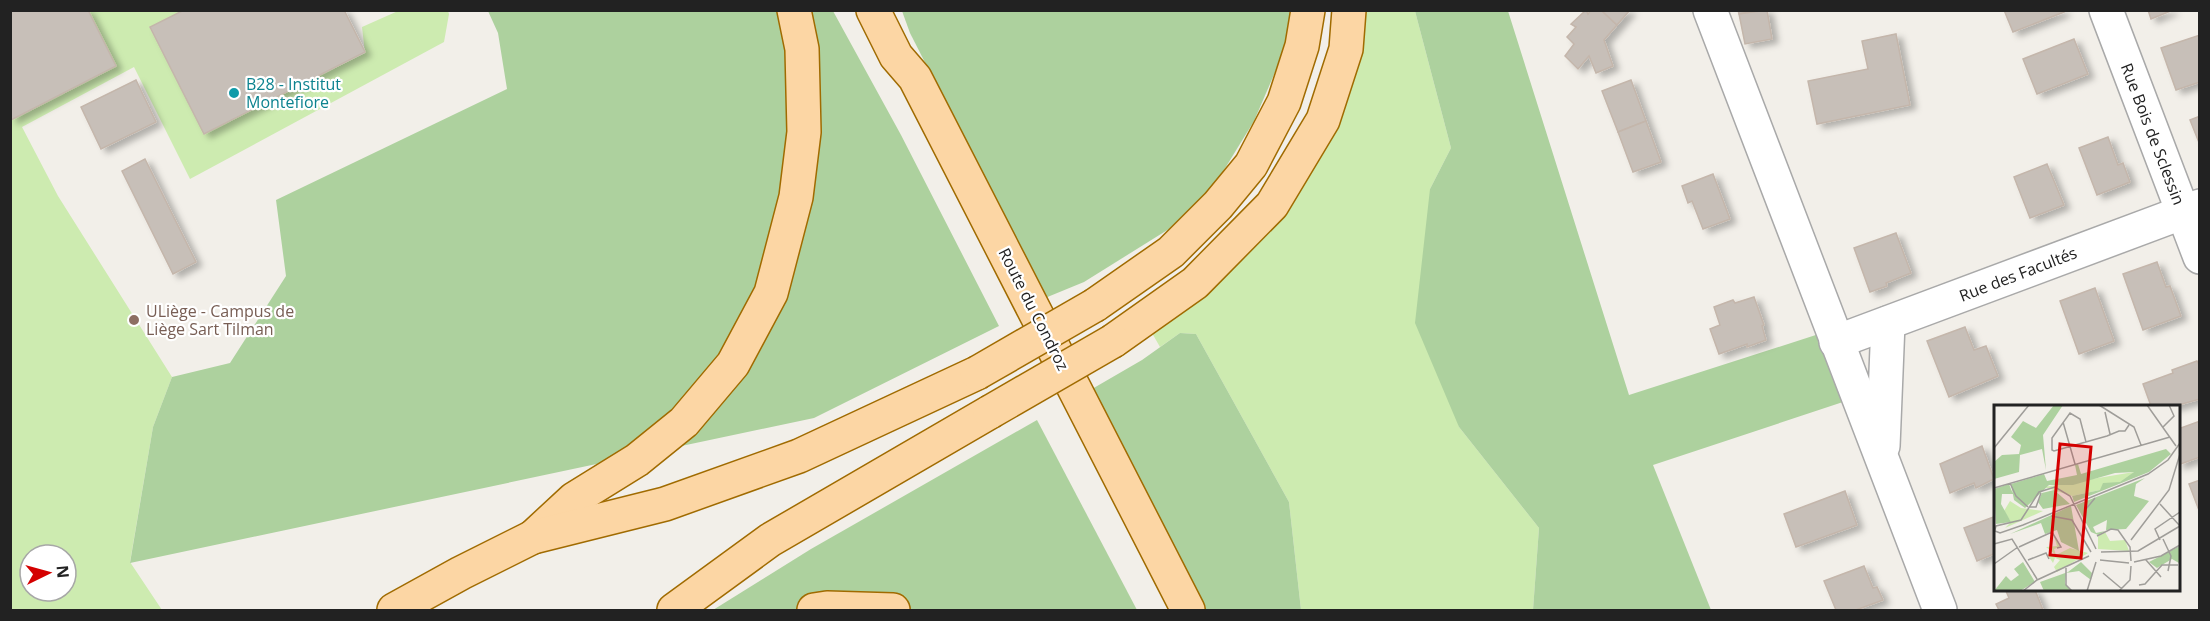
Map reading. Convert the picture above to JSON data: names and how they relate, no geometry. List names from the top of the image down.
{
  "streets": {
    "main road": ["Route du Condroz"],
    "street": ["Rue Bois de Sclessin", "Rue des Facultés"]
  },
  "crossings": [
    ["Rue Bois de Sclessin", "Rue des Facultés"]
  ],
  "places": ["B28 - Institut Montefiore", "ULiège - Campus de Liège Sart Tilman"],
  "north": "right"
}
